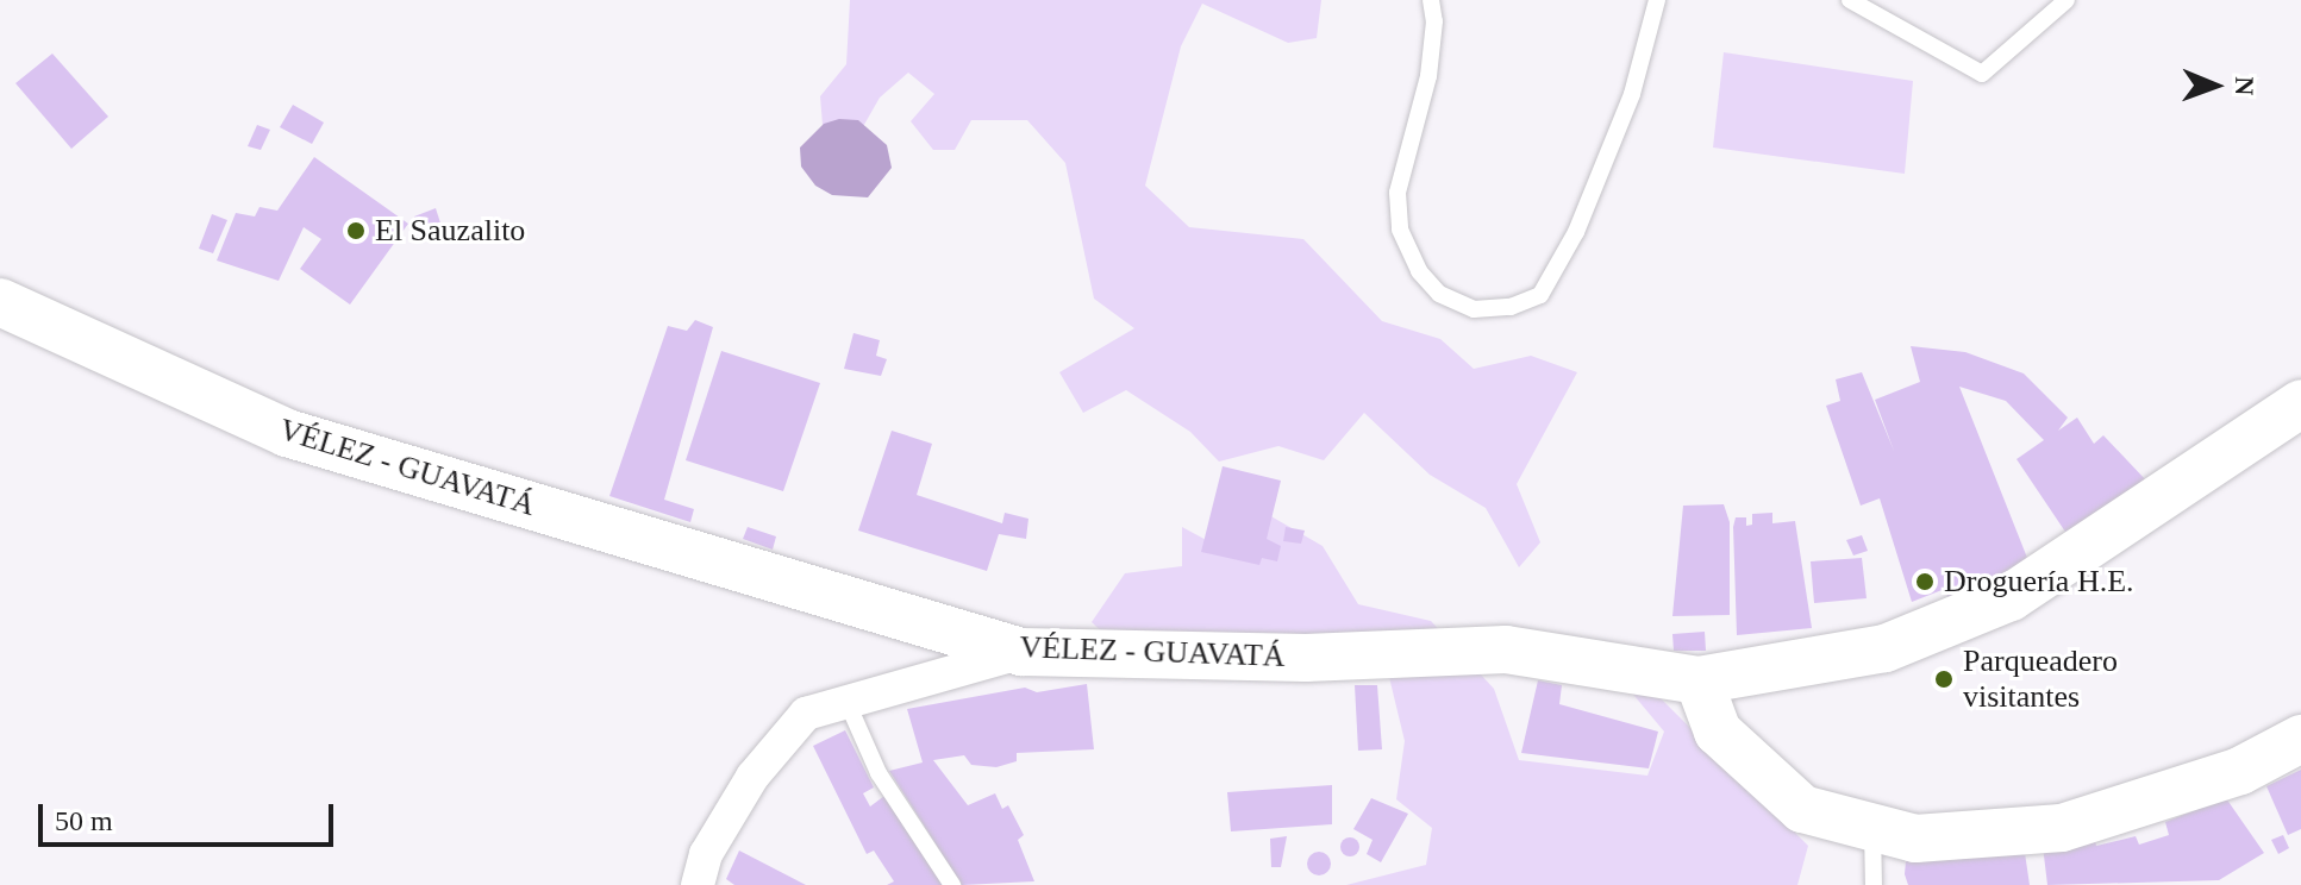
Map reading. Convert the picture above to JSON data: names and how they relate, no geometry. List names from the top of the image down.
{
  "streets": {
    "street": ["VÉLEZ - GUAVATÁ"]
  },
  "places": ["El Sauzalito", "Droguería H.E.", "Parqueadero visitantes"],
  "scale_bar": "50 m",
  "north": "right"
}
